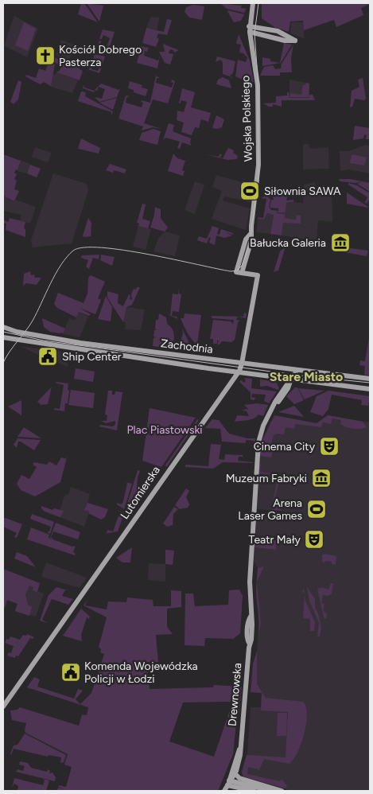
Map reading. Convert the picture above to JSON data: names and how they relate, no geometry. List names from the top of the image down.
{
  "streets": {
    "main road": [
      "Wojska Polskiego",
      "Zachodnia",
      "Lutomierska",
      "Drewnowska"
    ]
  },
  "crossings": [
    ["Wojska Polskiego", "Lutomierska"],
    ["Zachodnia", "Lutomierska"],
    ["Zachodnia", "Drewnowska"]
  ],
  "districts": ["Stare Miasto"],
  "parks": ["Plac Piastowski"],
  "places": {
    "church": ["Kościół Dobrego Pasterza"],
    "sports": ["Siłownia SAWA", "Arena Laser Games"],
    "museum": ["Bałucka Galeria", "Muzeum Fabryki"],
    "public building": ["Ship Center", "Komenda Wojewódzka Policji w Łodzi"],
    "theatre": ["Cinema City", "Teatr Mały"]
  }
}
